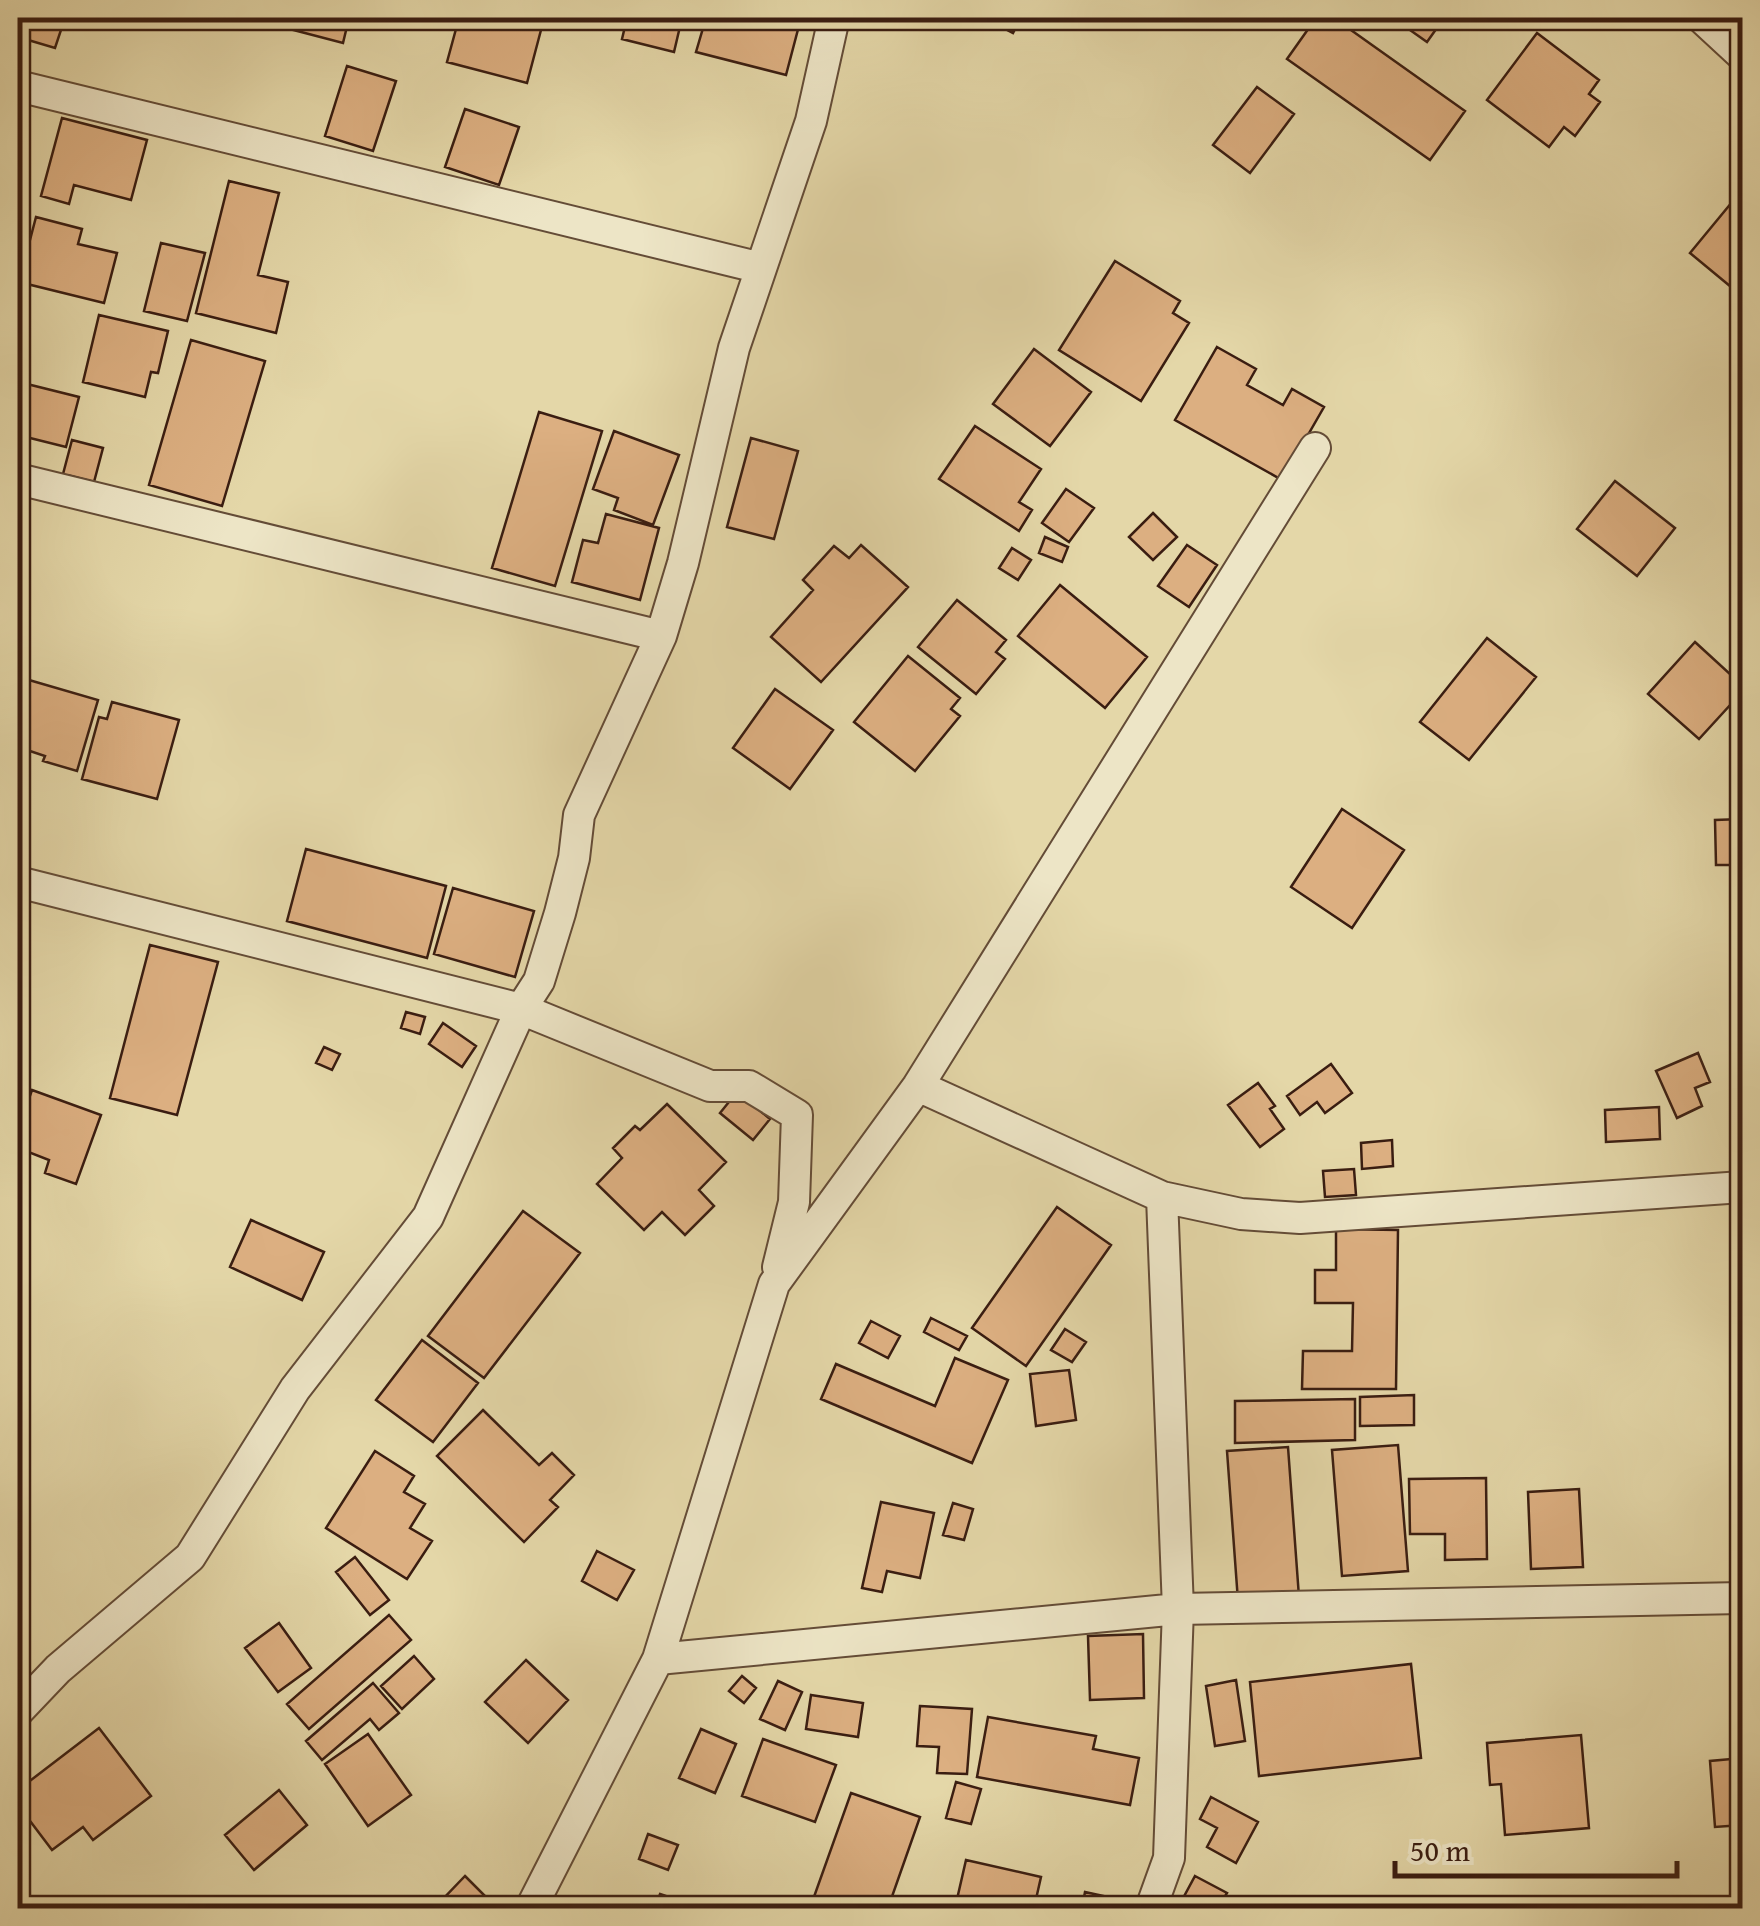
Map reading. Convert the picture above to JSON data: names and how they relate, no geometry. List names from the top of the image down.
{
  "scale_bar": "50 m"
}
